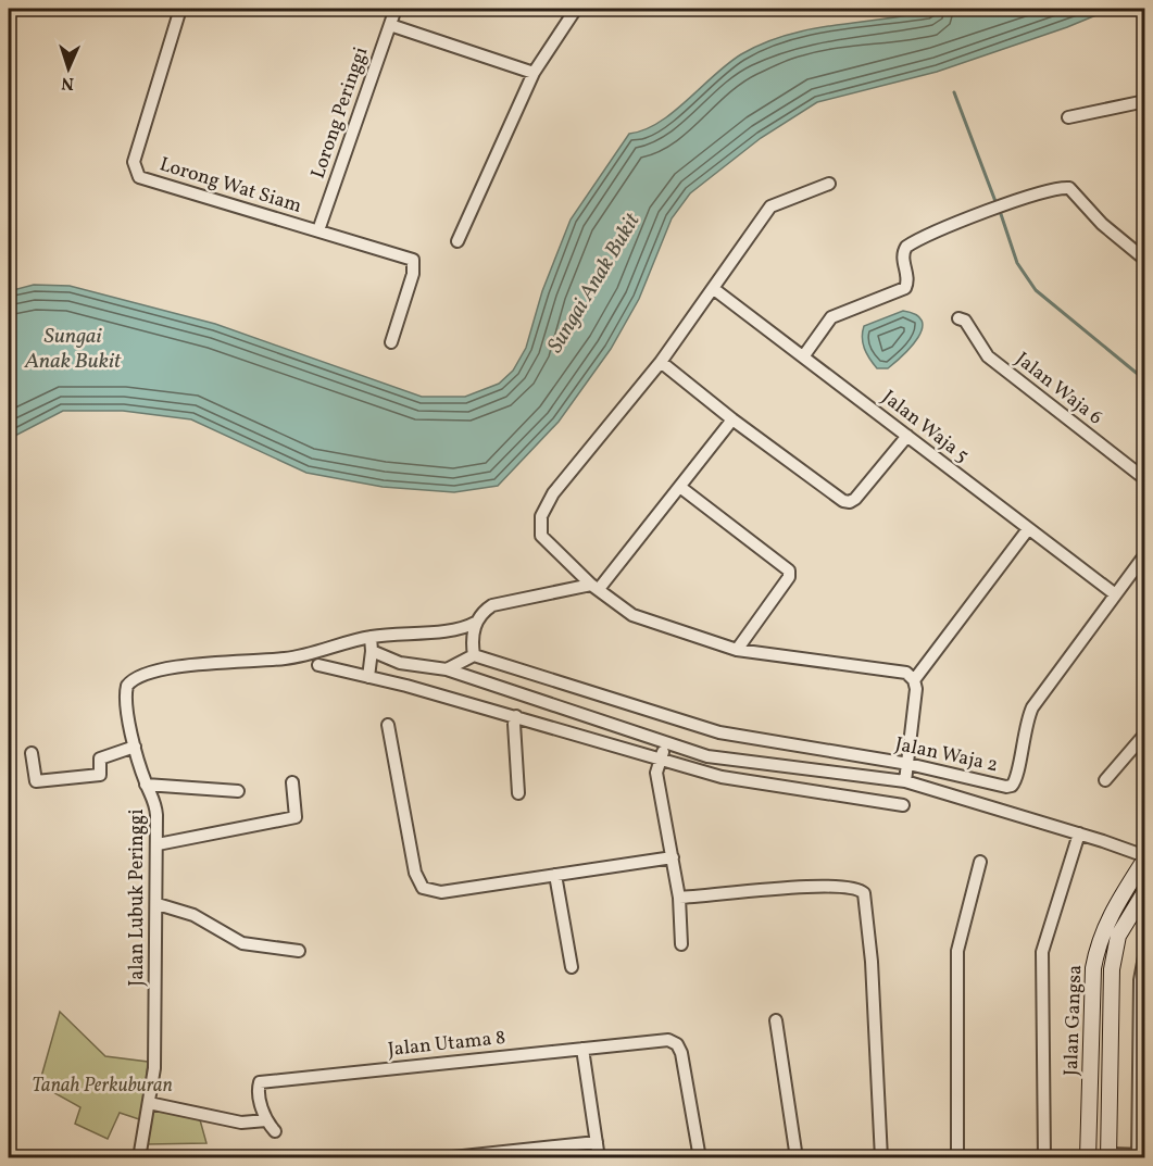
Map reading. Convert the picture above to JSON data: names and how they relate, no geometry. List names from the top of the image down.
{
  "streets": {
    "main road": ["Jalan Gangsa"],
    "street": [
      "Lorong Peringgi",
      "Lorong Wat Siam",
      "Jalan Waja 6",
      "Jalan Waja 5",
      "Jalan Waja 2",
      "Jalan Lubuk Peringgi",
      "Jalan Utama 8"
    ]
  },
  "crossings": [
    ["Lorong Peringgi", "Lorong Wat Siam"],
    ["Jalan Waja 5", "Jalan Waja 2"]
  ],
  "water": ["Sungai Anak Bukit"],
  "parks": ["Tanah Perkuburan"],
  "north": "bottom"
}
